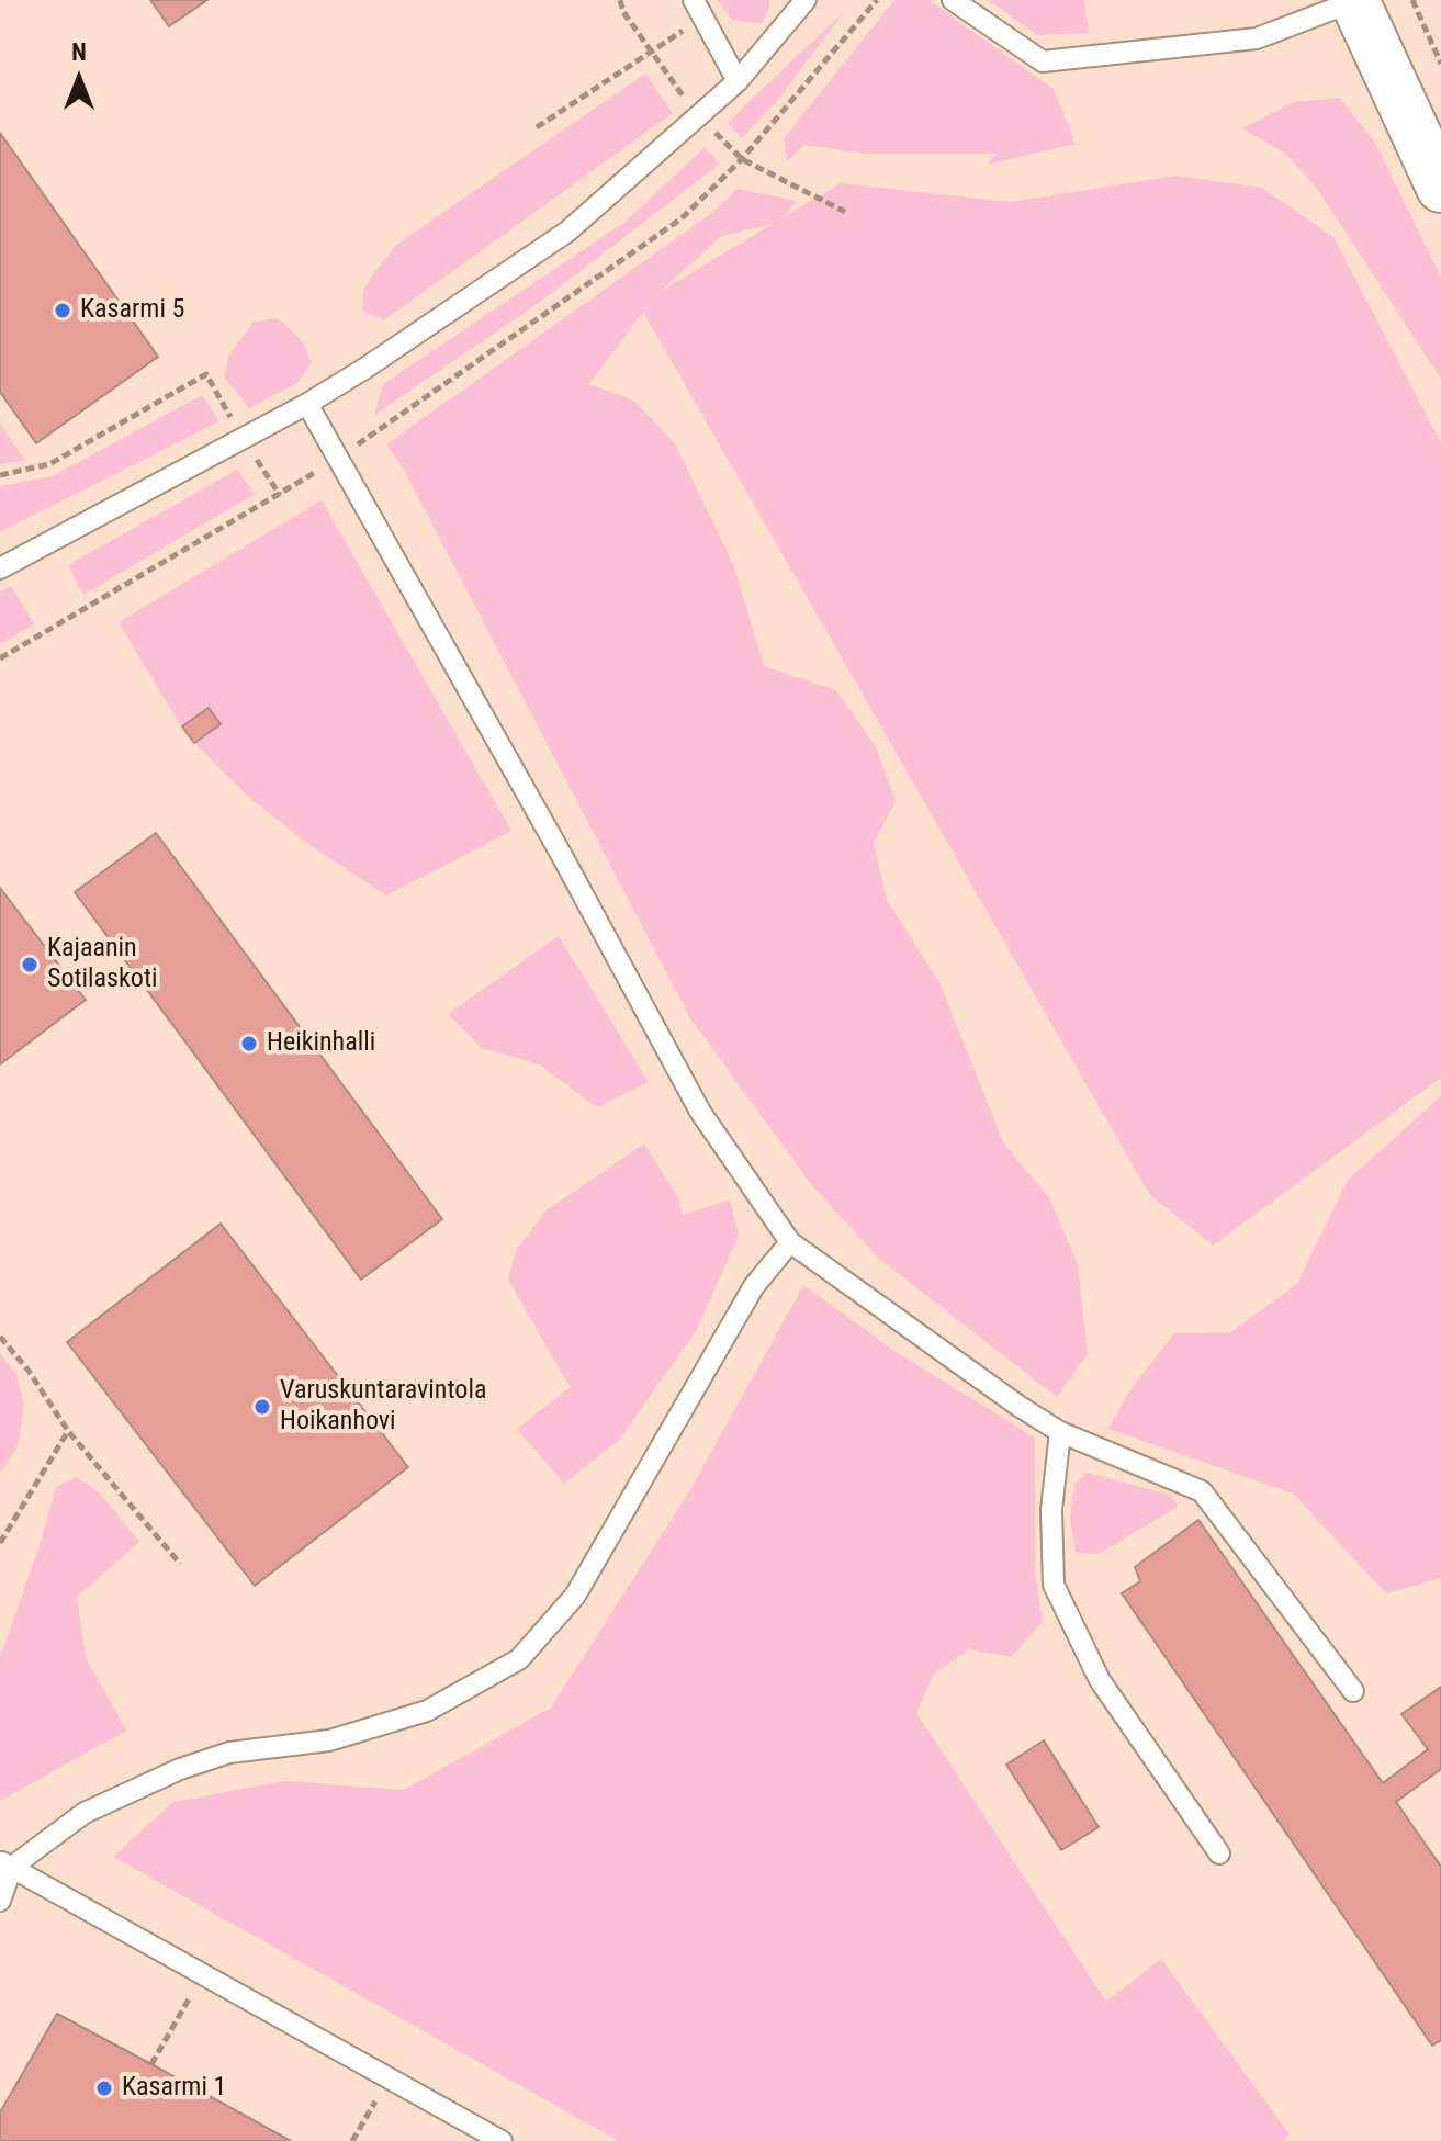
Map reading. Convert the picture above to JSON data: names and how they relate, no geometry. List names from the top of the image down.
{
  "places": [
    "Kasarmi 5",
    "Kajaanin Sotilaskoti",
    "Heikinhalli",
    "Varuskuntaravintola Hoikanhovi",
    "Kasarmi 1"
  ],
  "north": "top"
}
